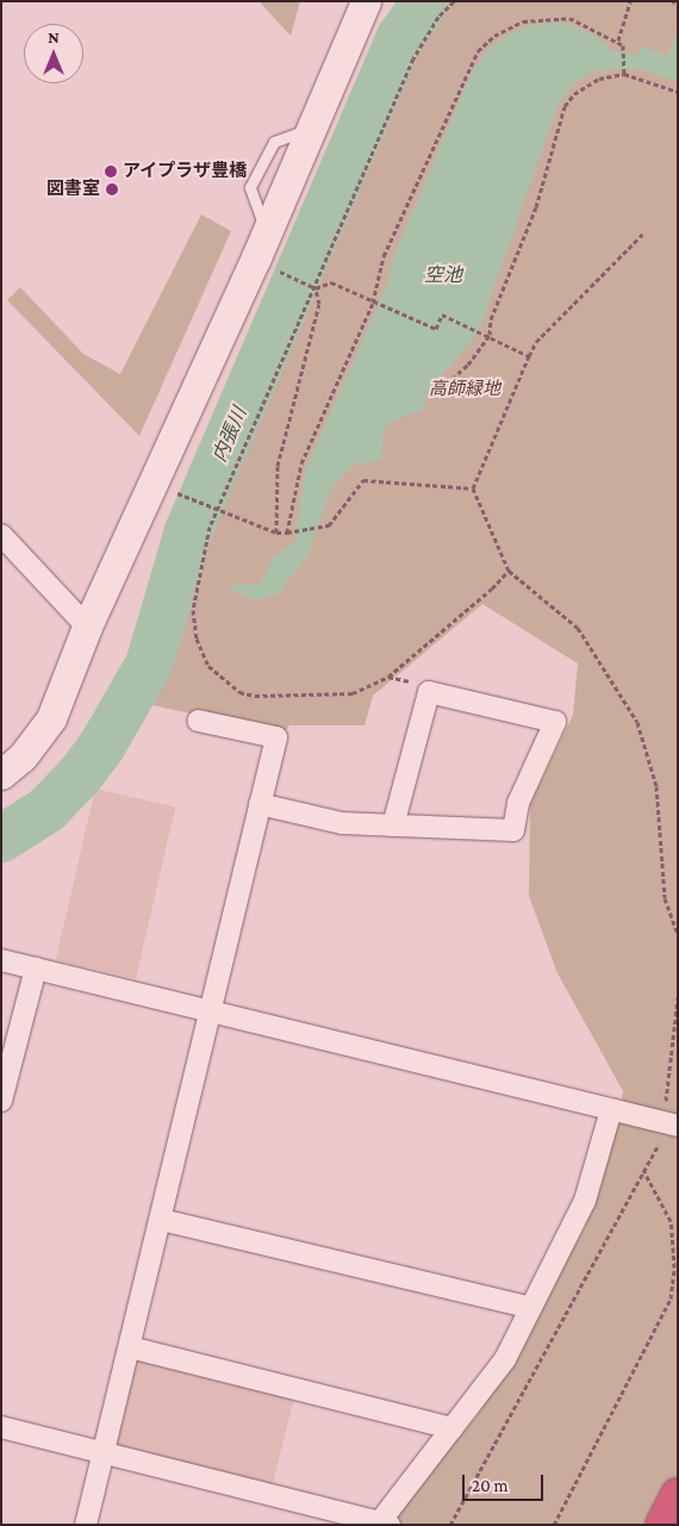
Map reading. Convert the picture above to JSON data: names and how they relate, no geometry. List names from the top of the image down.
{
  "water": ["空池", "内張川"],
  "parks": ["高師緑地"],
  "places": ["アイプラザ豊橋", "図書室"],
  "scale_bar": "20 m",
  "north": "top"
}
